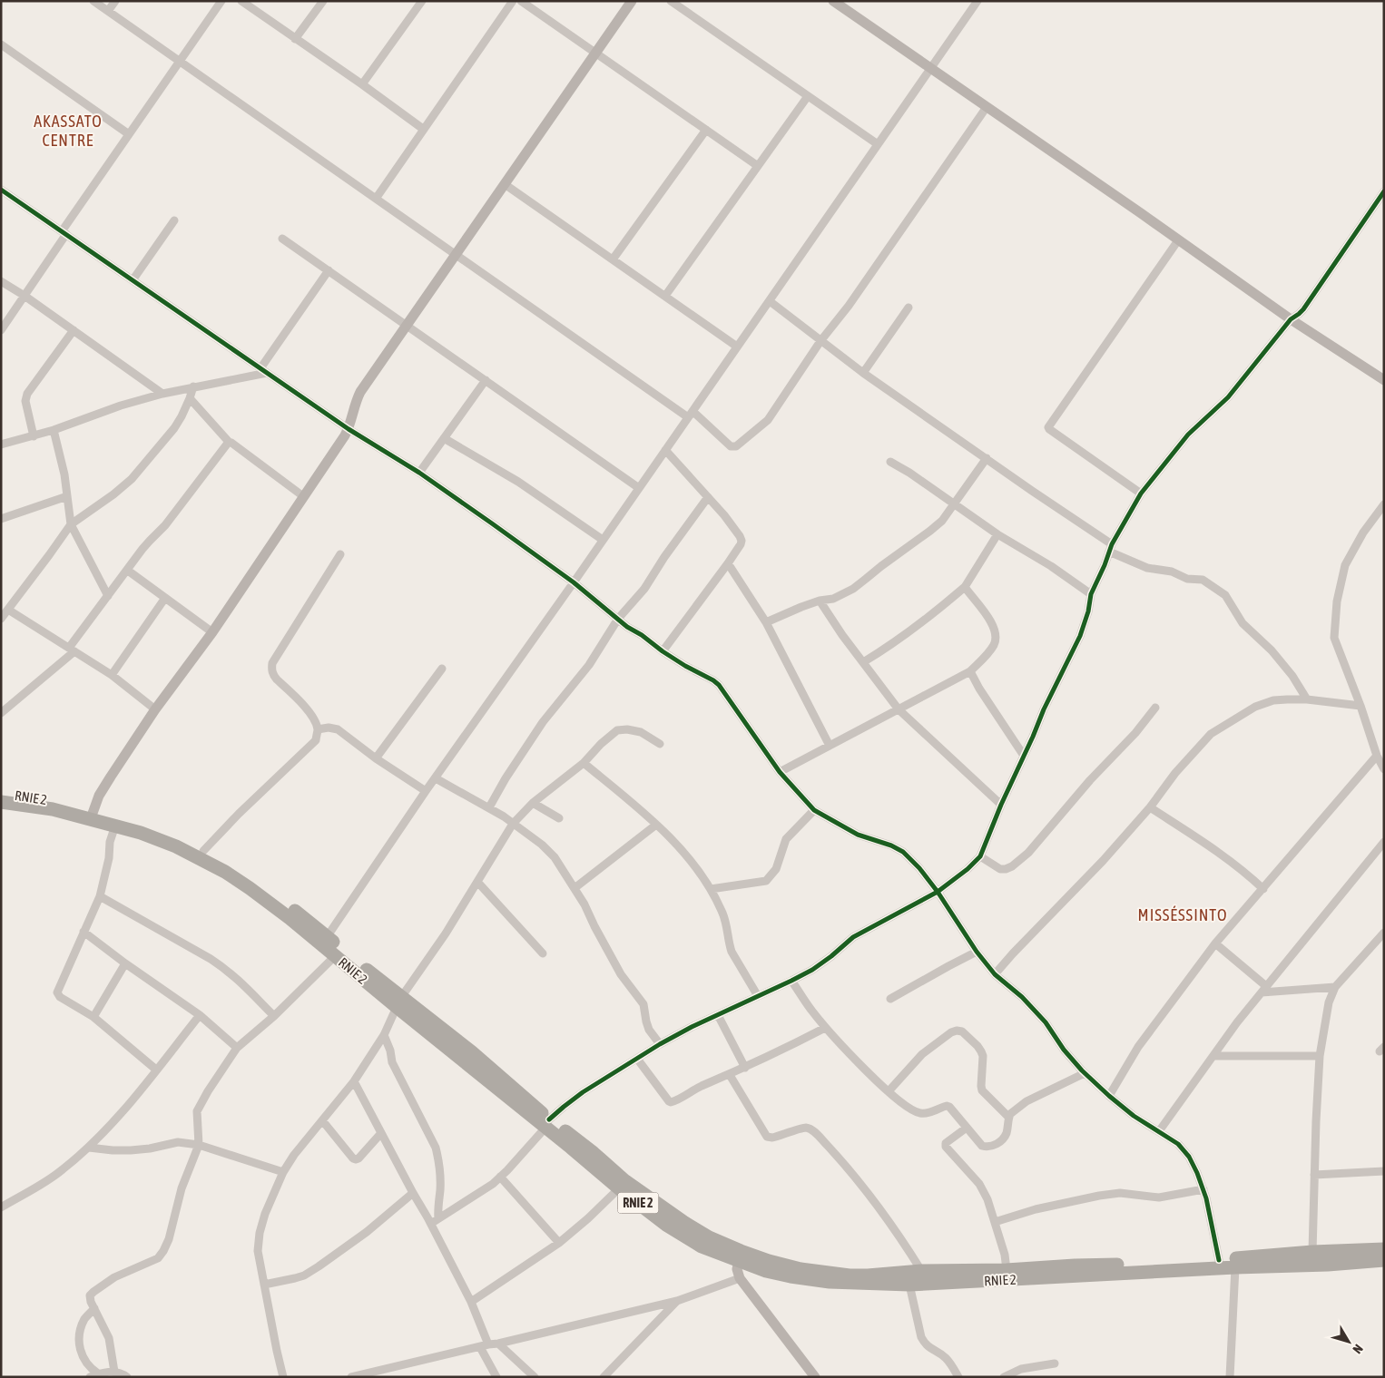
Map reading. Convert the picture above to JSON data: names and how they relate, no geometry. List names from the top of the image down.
{
  "streets": {
    "highway": ["RNIE 2"]
  },
  "districts": ["AKASSATO CENTRE", "MISSÉSSINTO"],
  "north": "bottom right"
}
